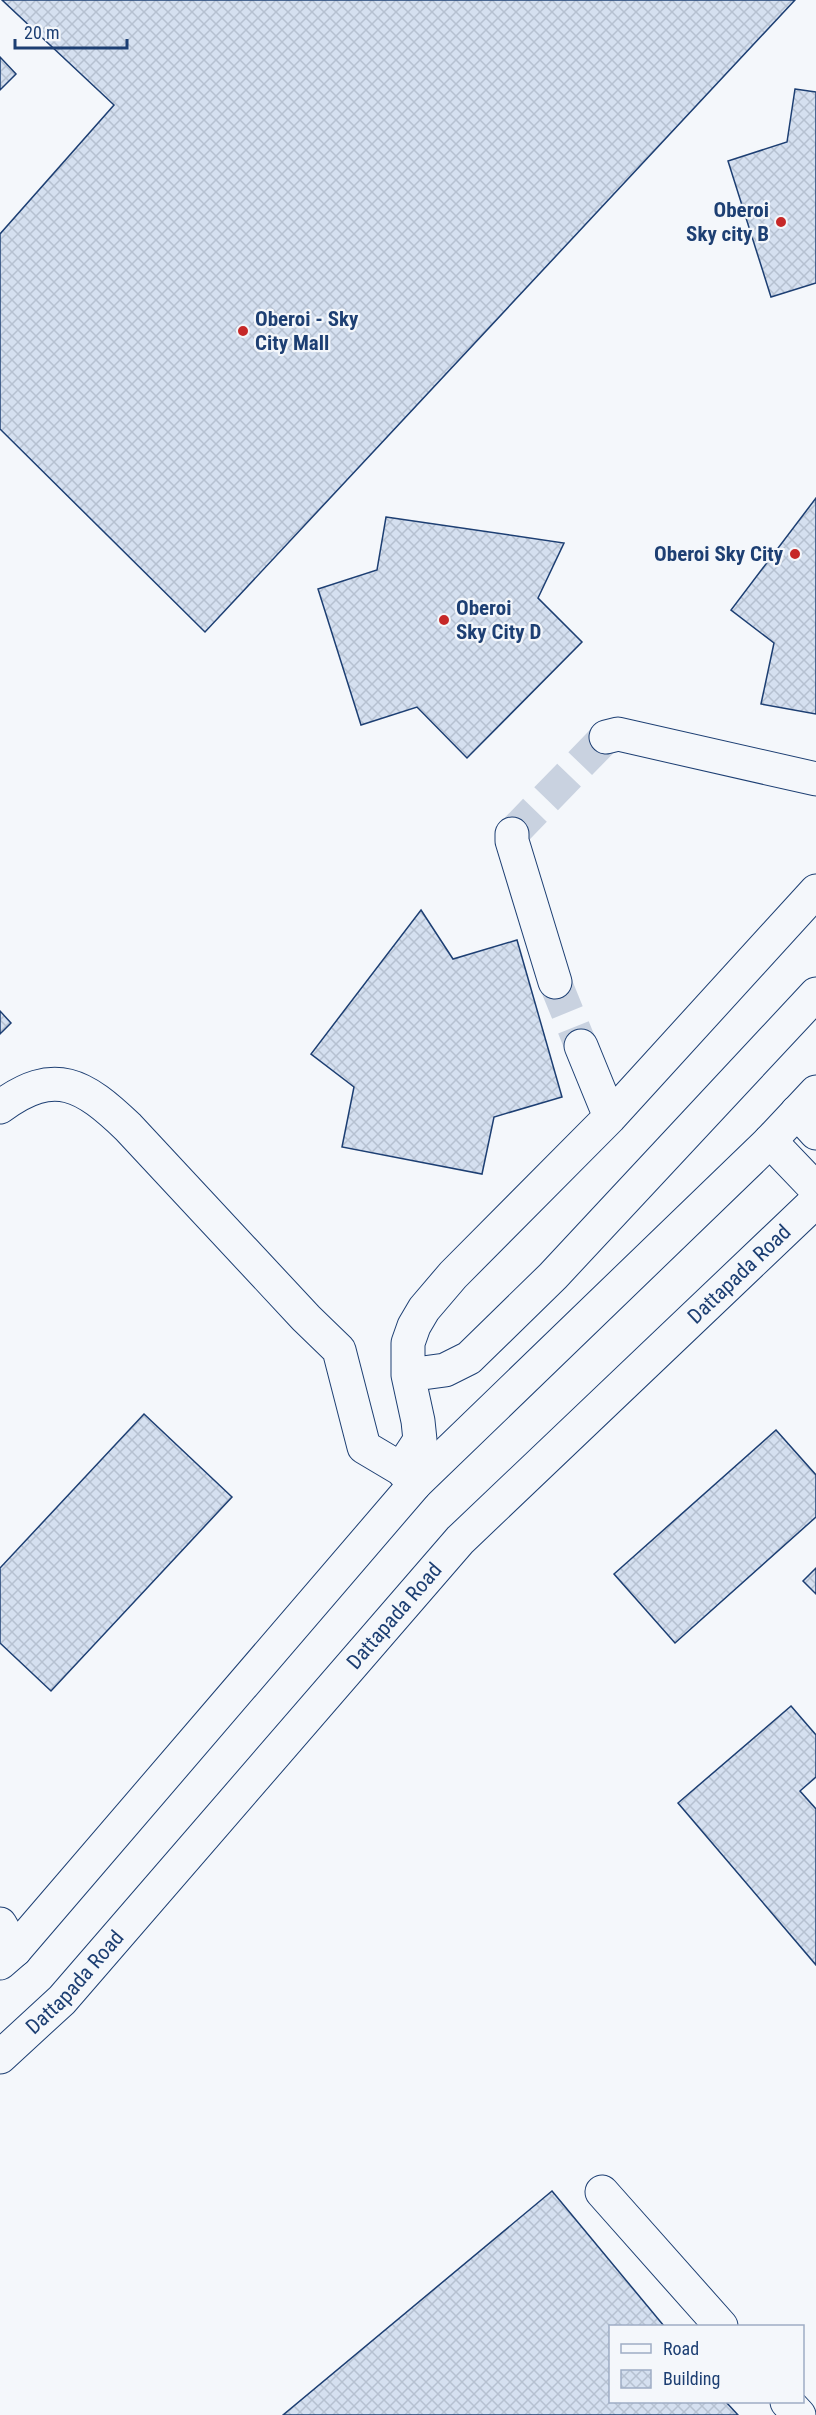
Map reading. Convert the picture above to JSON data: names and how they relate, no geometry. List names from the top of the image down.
{
  "streets": {
    "street": ["Dattapada Road"]
  },
  "places": [
    "Oberoi Sky city B",
    "Oberoi - Sky City Mall",
    "Oberoi Sky City",
    "Oberoi Sky City D"
  ],
  "legend": ["Road", "Building"],
  "scale_bar": "20 m"
}
